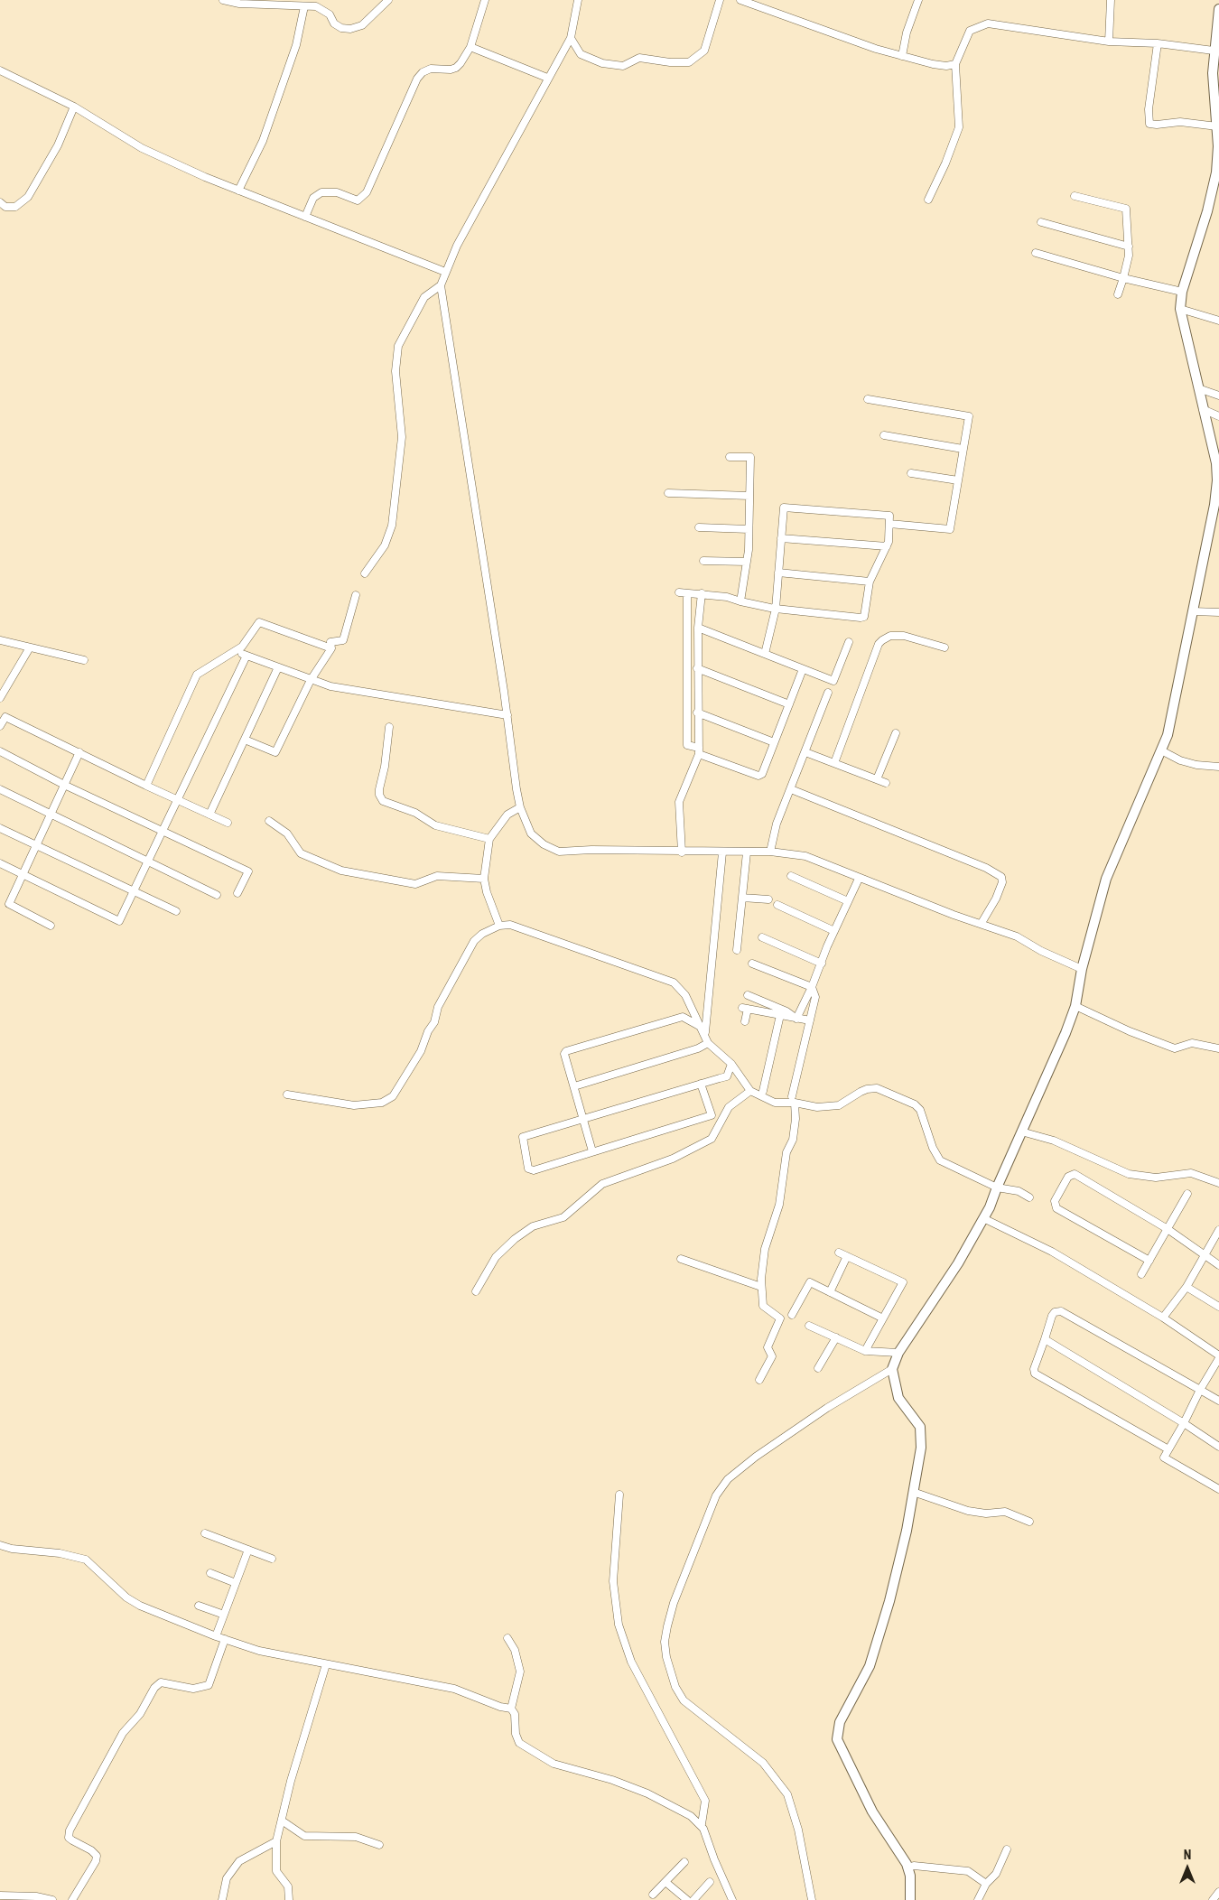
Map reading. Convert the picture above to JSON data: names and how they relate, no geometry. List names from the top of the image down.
{
  "north": "top"
}
